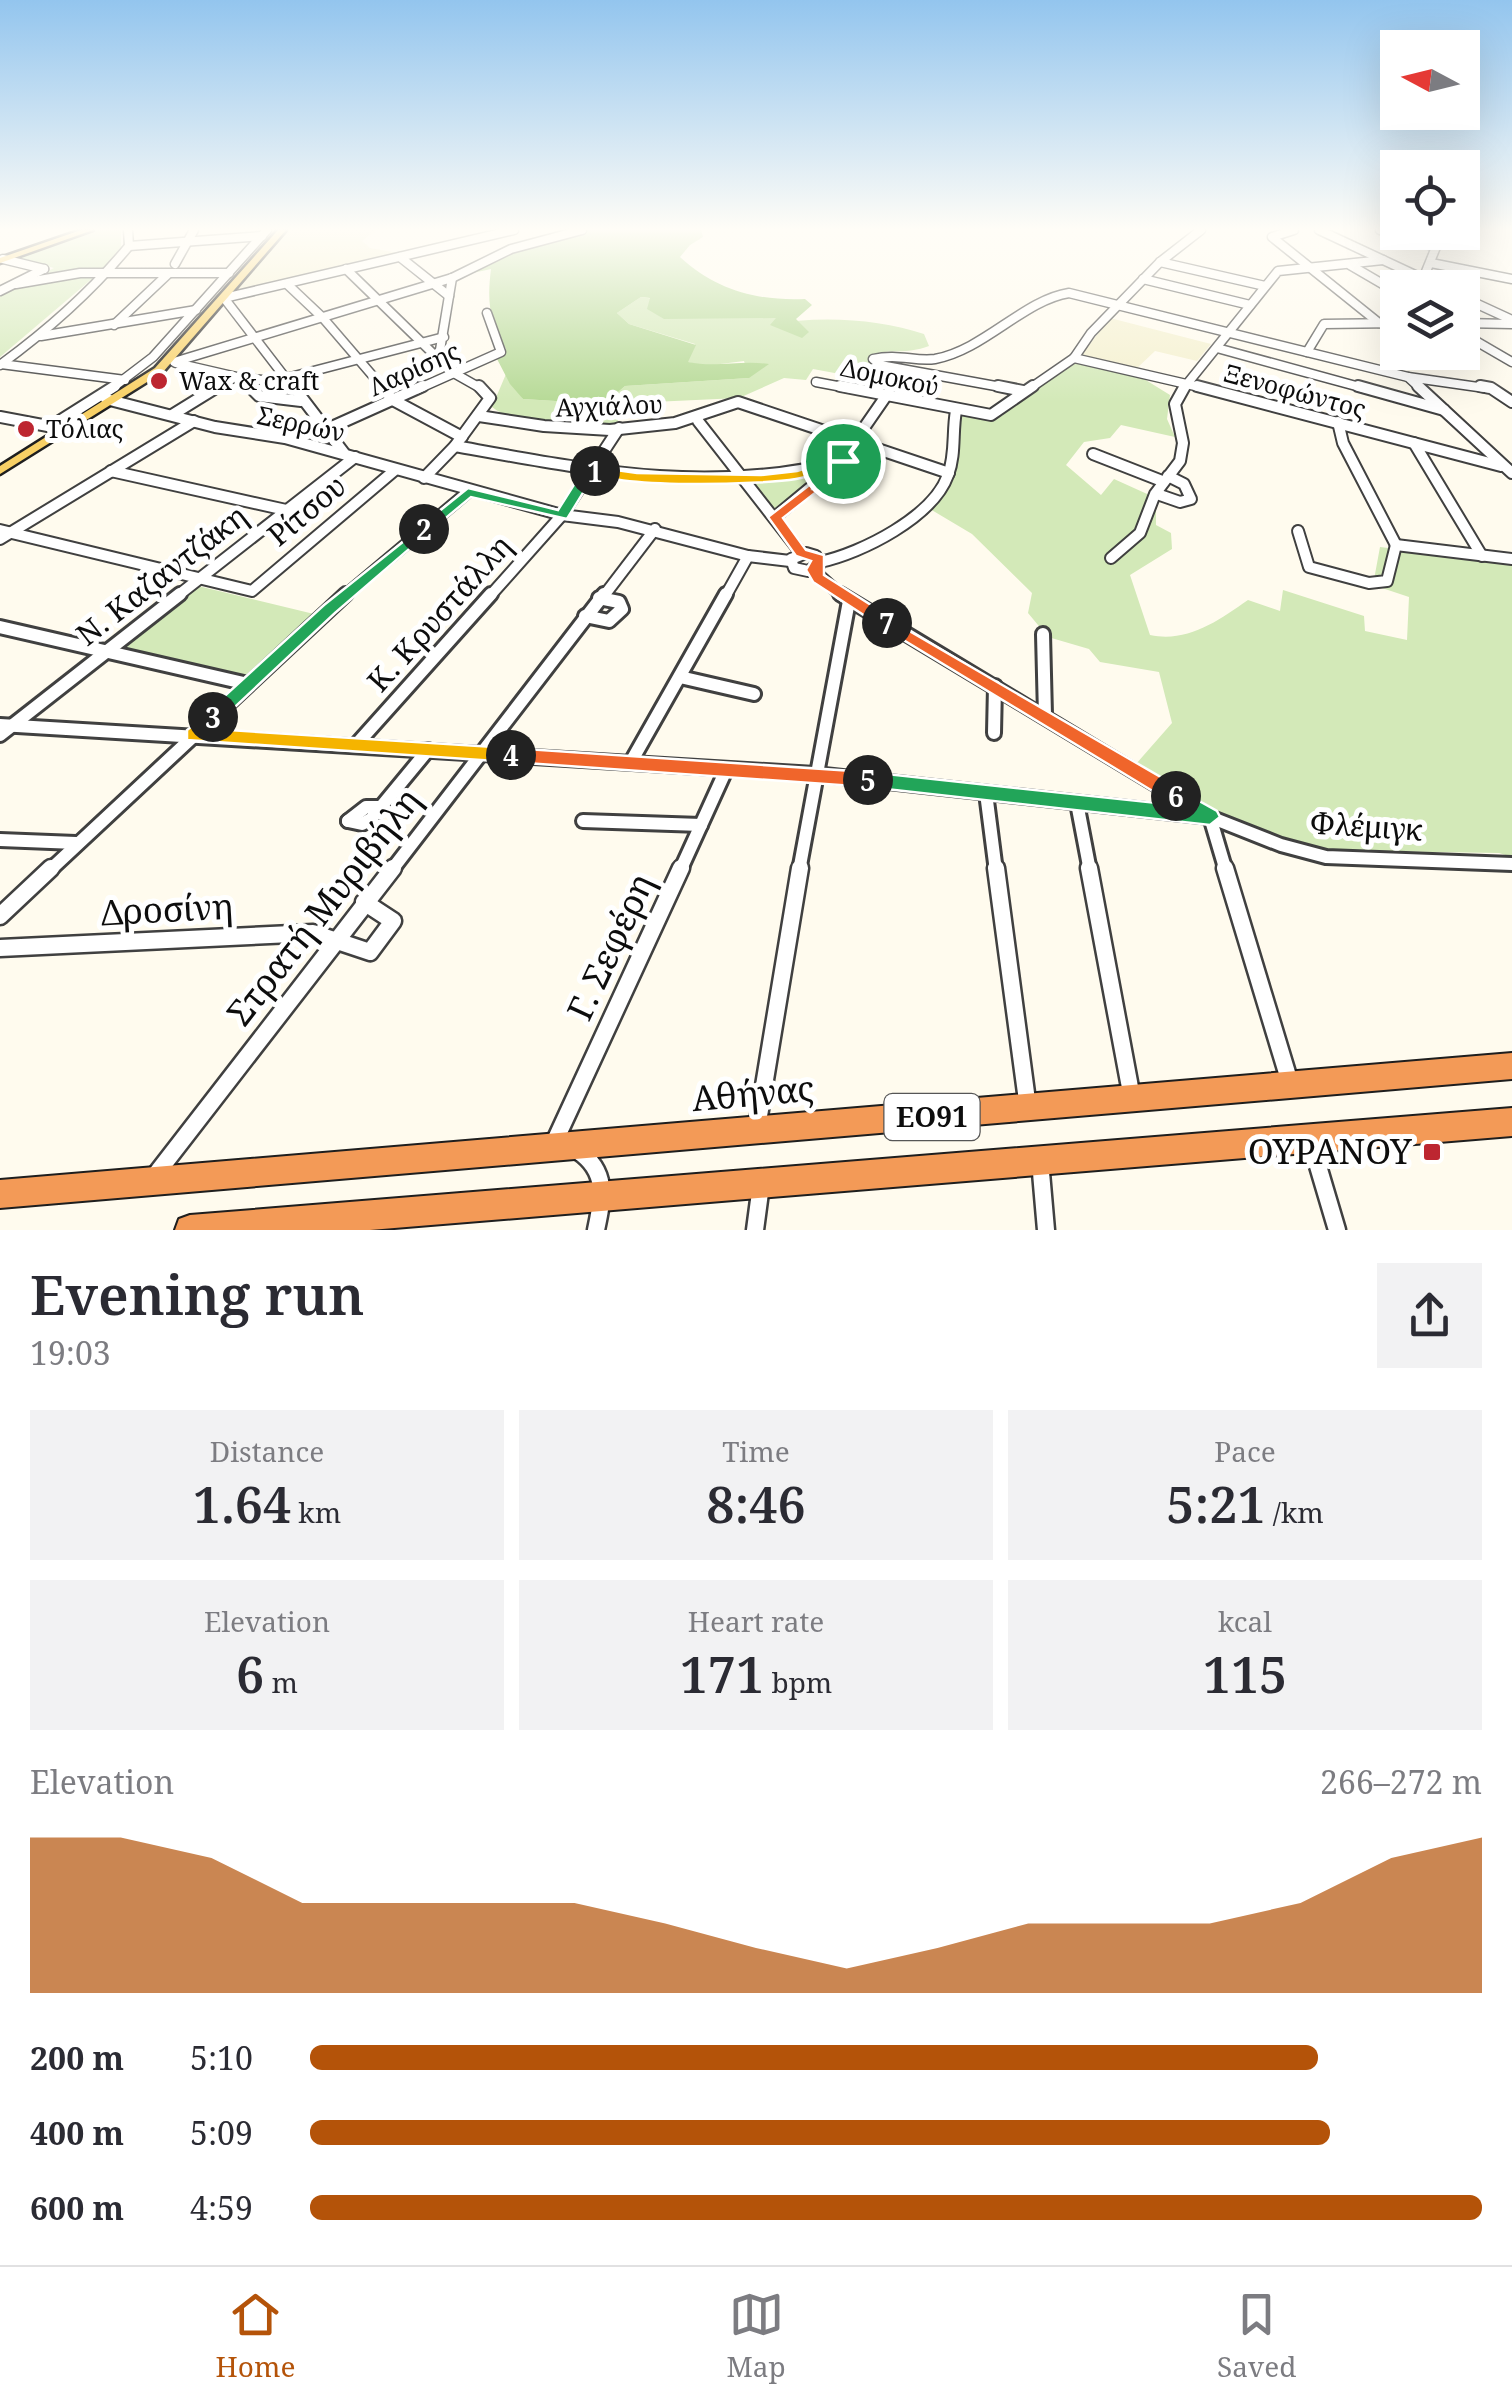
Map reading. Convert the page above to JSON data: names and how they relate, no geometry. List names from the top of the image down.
{
  "streets": {
    "highway": ["Αθήνας", "ΕΟ91"],
    "street": [
      "Λαρίσης",
      "Δομοκού",
      "Ξενοφώντος",
      "Αγχιάλου",
      "Σερρών",
      "Ρίτσου",
      "Ν. Καζαντζάκη",
      "Κ. Κρυστάλλη",
      "Φλέμιγκ",
      "Στρατή Μυριβήλη",
      "Δροσίνη",
      "Γ. Σεφέρη"
    ]
  },
  "crossings": [
    ["Λαρίσης", "Σερρών"],
    ["Δομοκού", "Ξενοφώντος"],
    ["Αγχιάλου", "Κ. Κρυστάλλη"],
    ["Σερρών", "Ρίτσου"],
    ["Σερρών", "Ν. Καζαντζάκη"],
    ["Σερρών", "Κ. Κρυστάλλη"],
    ["Σερρών", "Φλέμιγκ"],
    ["Σερρών", "Στρατή Μυριβήλη"],
    ["Ρίτσου", "Ν. Καζαντζάκη"],
    ["Στρατή Μυριβήλη", "Δροσίνη"],
    ["Στρατή Μυριβήλη", "Αθήνας"],
    ["Γ. Σεφέρη", "Αθήνας"]
  ],
  "places": {
    "other": ["Wax & craft", "Τόλιας"],
    "transit": ["ΟΥΡΑΝΟΥ"]
  },
  "north": "left",
  "page": {
    "pins": [
      "1",
      "2",
      "7",
      "3",
      "4",
      "5",
      "6"
    ],
    "heading": ["Evening run", "19:03"],
    "stats": [
      ["Distance", "1.64 km"],
      ["Time", "8:46"],
      ["Pace", "5:21 /km"],
      ["Elevation", "6 m"],
      ["Heart rate", "171 bpm"],
      ["kcal", "115"]
    ],
    "chart": ["Elevation", "266–272 m"],
    "list": [
      {
        "name": "200 m",
        "note": "5:10"
      },
      {
        "name": "400 m",
        "note": "5:09"
      },
      {
        "name": "600 m",
        "note": "4:59"
      }
    ],
    "tabs": ["Home", "Map", "Saved"]
  }
}
